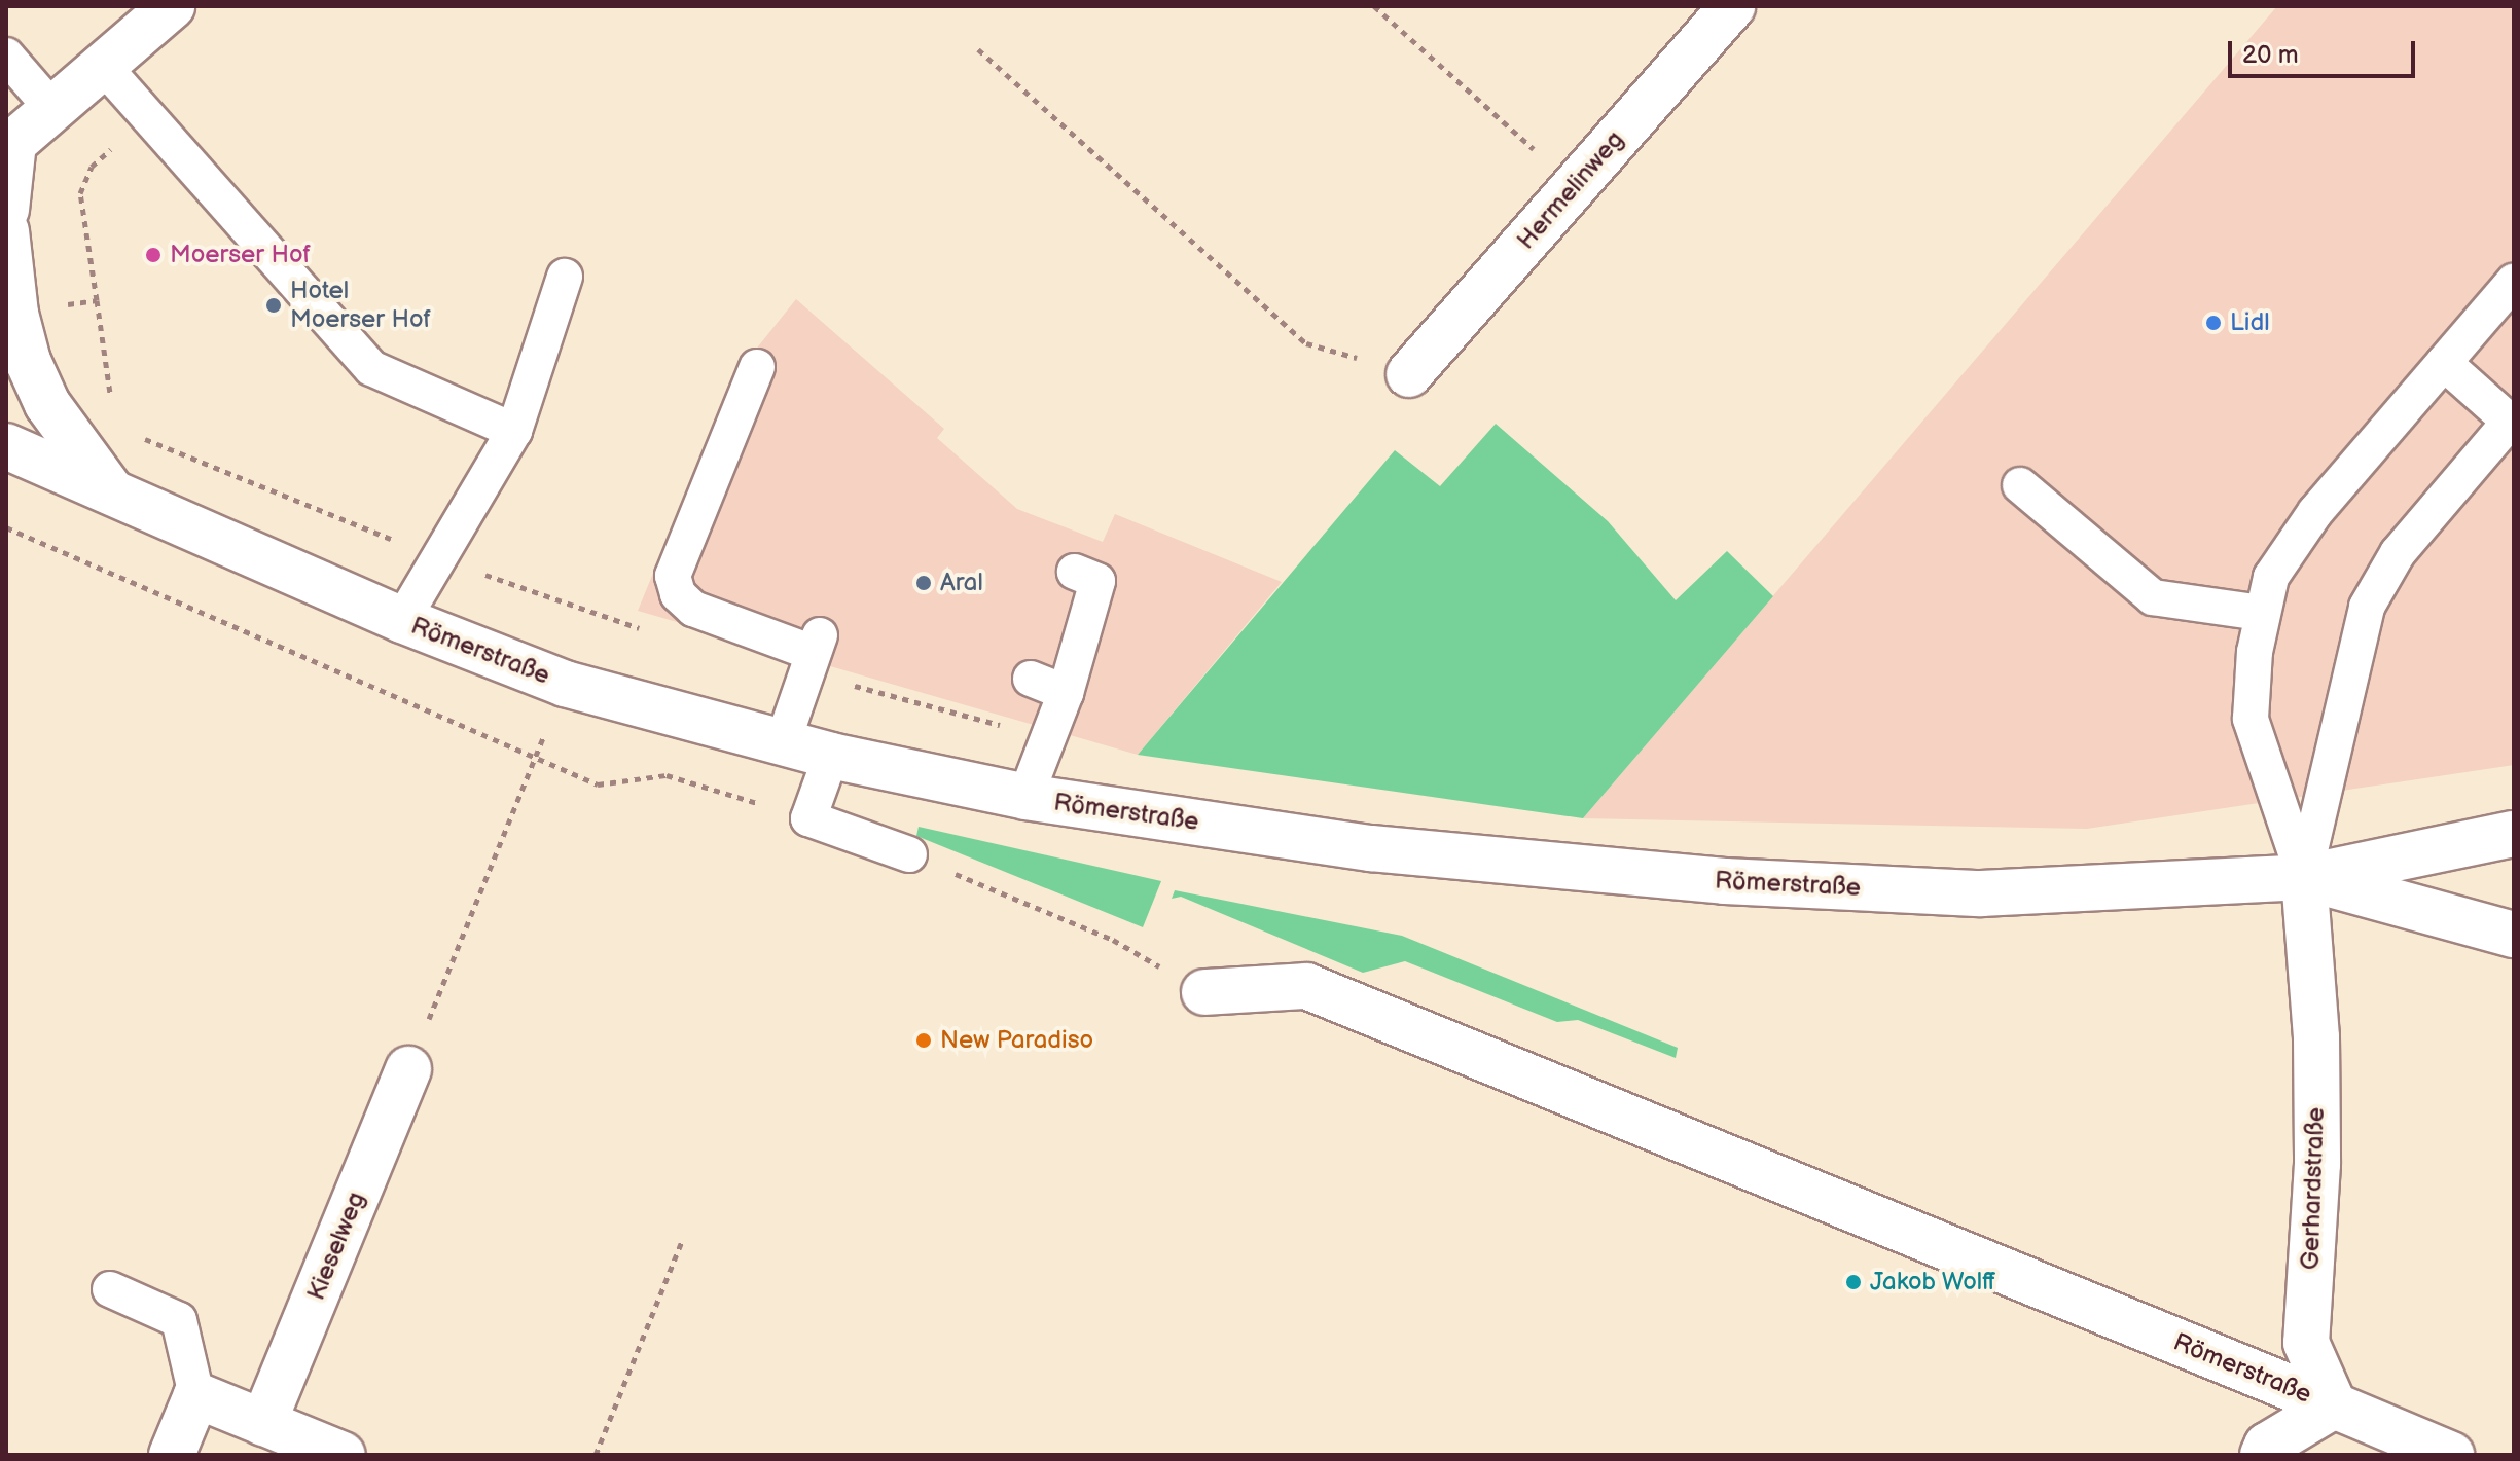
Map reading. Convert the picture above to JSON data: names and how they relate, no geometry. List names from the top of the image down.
{
  "streets": {
    "main road": [
      "Hermelinweg",
      "Römerstraße",
      "Gerhardstraße",
      "Kieselweg"
    ]
  },
  "crossings": [
    ["Römerstraße", "Gerhardstraße"]
  ],
  "places": [
    "Moerser Hof",
    "Hotel Moerser Hof",
    "Lidl",
    "Aral",
    "New Paradiso",
    "Jakob Wolff"
  ],
  "scale_bar": "20 m"
}
